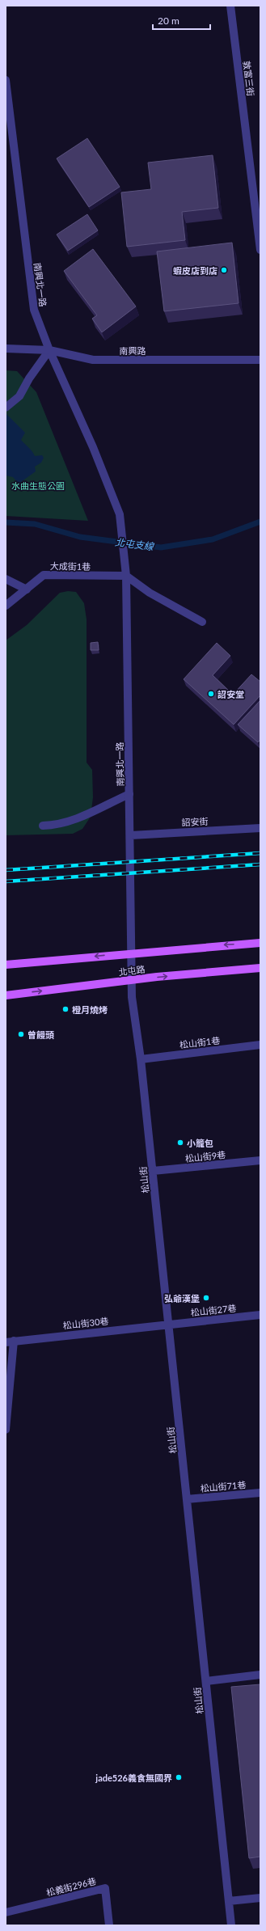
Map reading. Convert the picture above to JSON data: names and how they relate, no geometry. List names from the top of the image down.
{
  "streets": {
    "main road": ["北屯路"],
    "street": [
      "敦富三街",
      "南興北一路",
      "南興路",
      "大成街1巷",
      "詔安街",
      "松山街1巷",
      "松山街9巷",
      "松山街",
      "松山街27巷",
      "松山街30巷",
      "松山街71巷",
      "松義街296巷"
    ]
  },
  "crossings": [
    ["南興北一路", "南興路"],
    ["南興北一路", "大成街1巷"],
    ["南興北一路", "詔安街"],
    ["南興北一路", "北屯路"],
    ["南興北一路", "松山街"],
    ["北屯路", "松山街"],
    ["松山街1巷", "松山街"],
    ["松山街9巷", "松山街"],
    ["松山街", "松山街27巷"],
    ["松山街", "松山街30巷"],
    ["松山街", "松山街71巷"],
    ["松山街27巷", "松山街30巷"]
  ],
  "water": ["北屯支線"],
  "parks": ["水曲生態公園"],
  "places": [
    "蝦皮店到店",
    "詔安堂",
    "橙月燒烤",
    "曾饅頭",
    "小籠包",
    "弘爺漢堡",
    "jade526義食無國界"
  ],
  "scale_bar": "20 m"
}
